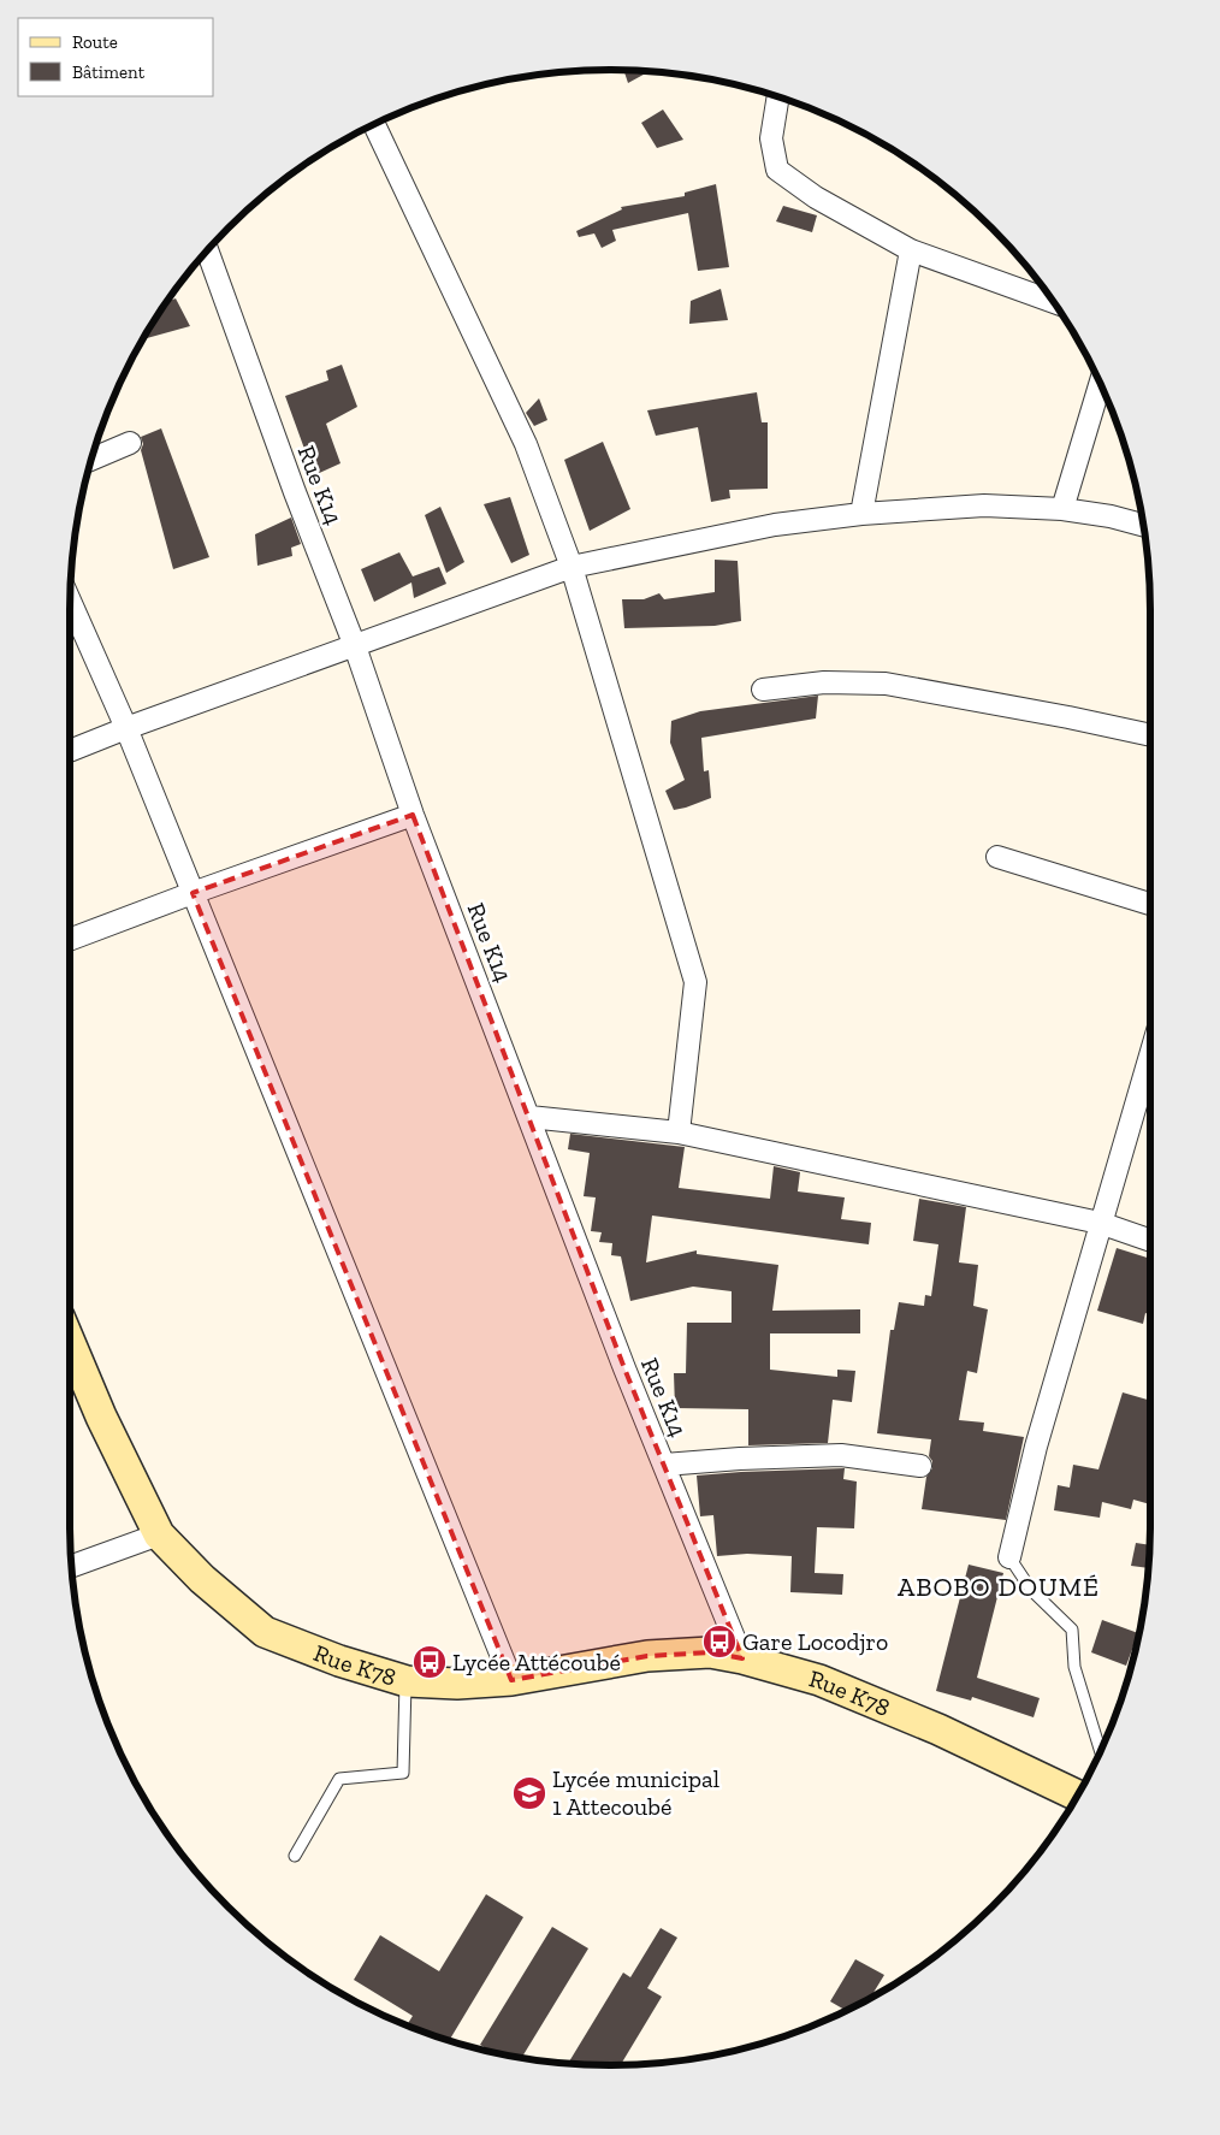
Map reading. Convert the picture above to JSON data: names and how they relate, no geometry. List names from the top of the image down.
{
  "streets": {
    "street": ["Rue K14", "Rue K78"]
  },
  "crossings": [
    ["Rue K14", "Rue K78"]
  ],
  "districts": ["ABOBO DOUMÉ"],
  "places": {
    "bus stop": ["Gare Locodjro", "Lycée Attécoubé"],
    "school or university": ["Lycée municipal 1 Attecoubé"]
  },
  "legend": ["Route", "Bâtiment"]
}
